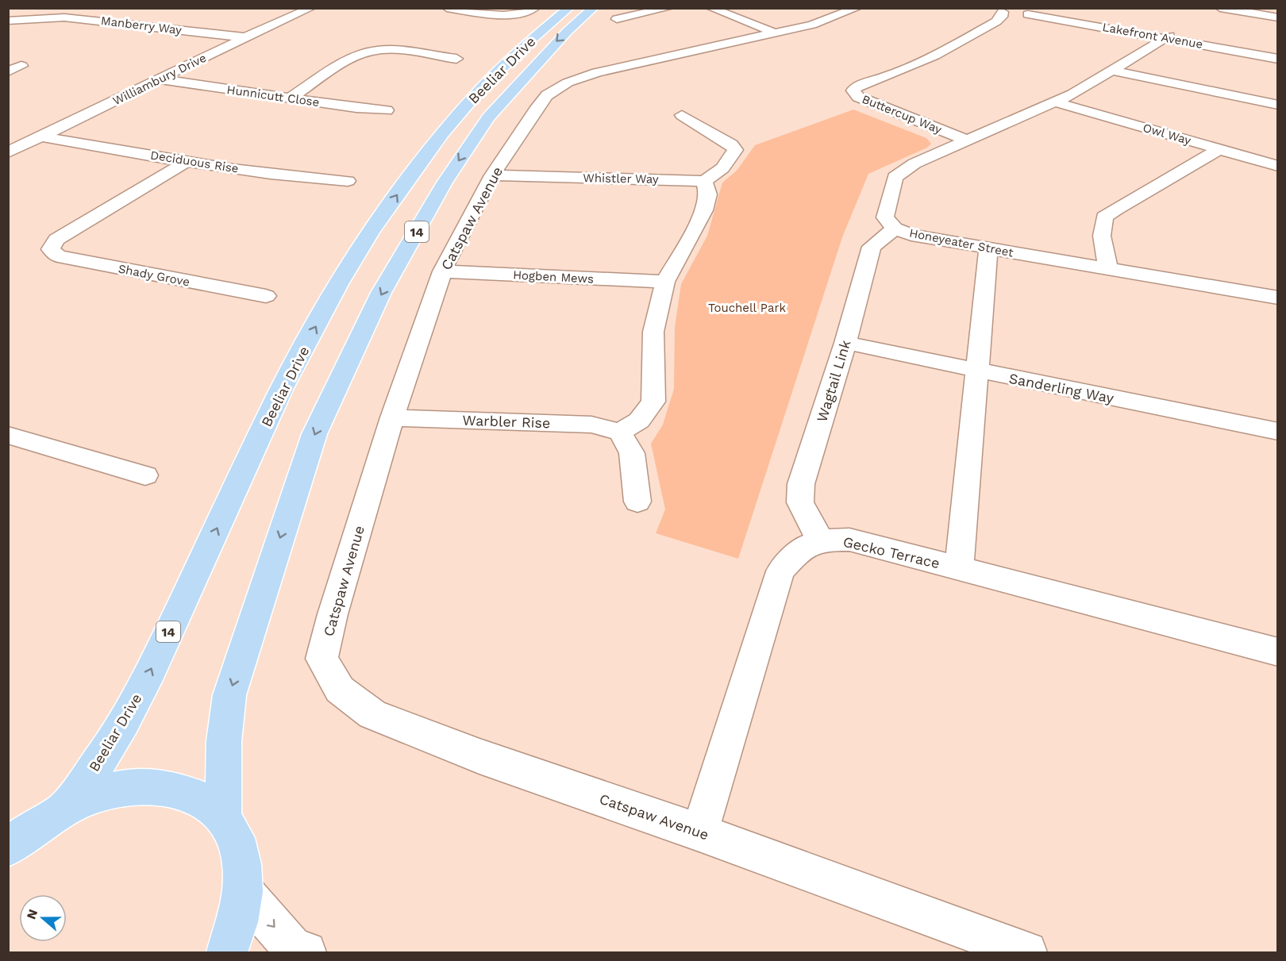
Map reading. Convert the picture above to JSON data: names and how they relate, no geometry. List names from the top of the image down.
{
  "streets": {
    "highway": ["Beeliar Drive", "14"],
    "street": [
      "Manberry Way",
      "Lakefront Avenue",
      "Williambury Drive",
      "Hunnicutt Close",
      "Buttercup Way",
      "Owl Way",
      "Deciduous Rise",
      "Whistler Way",
      "Catspaw Avenue",
      "Honeyeater Street",
      "Shady Grove",
      "Hogben Mews",
      "Wagtail Link",
      "Sanderling Way",
      "Warbler Rise",
      "Gecko Terrace"
    ]
  },
  "crossings": [
    ["Manberry Way", "Williambury Drive"],
    ["Lakefront Avenue", "Buttercup Way"],
    ["Lakefront Avenue", "Honeyeater Street"],
    ["Beeliar Drive", "14"],
    ["Williambury Drive", "Hunnicutt Close"],
    ["Williambury Drive", "Deciduous Rise"],
    ["Buttercup Way", "Honeyeater Street"],
    ["Owl Way", "Honeyeater Street"],
    ["Deciduous Rise", "Shady Grove"],
    ["Whistler Way", "Catspaw Avenue"],
    ["Catspaw Avenue", "Hogben Mews"],
    ["Catspaw Avenue", "Warbler Rise"],
    ["Catspaw Avenue", "Gecko Terrace"],
    ["Honeyeater Street", "Wagtail Link"],
    ["Wagtail Link", "Sanderling Way"],
    ["Wagtail Link", "Gecko Terrace"]
  ],
  "parks": ["Touchell Park"],
  "north": "left"
}
